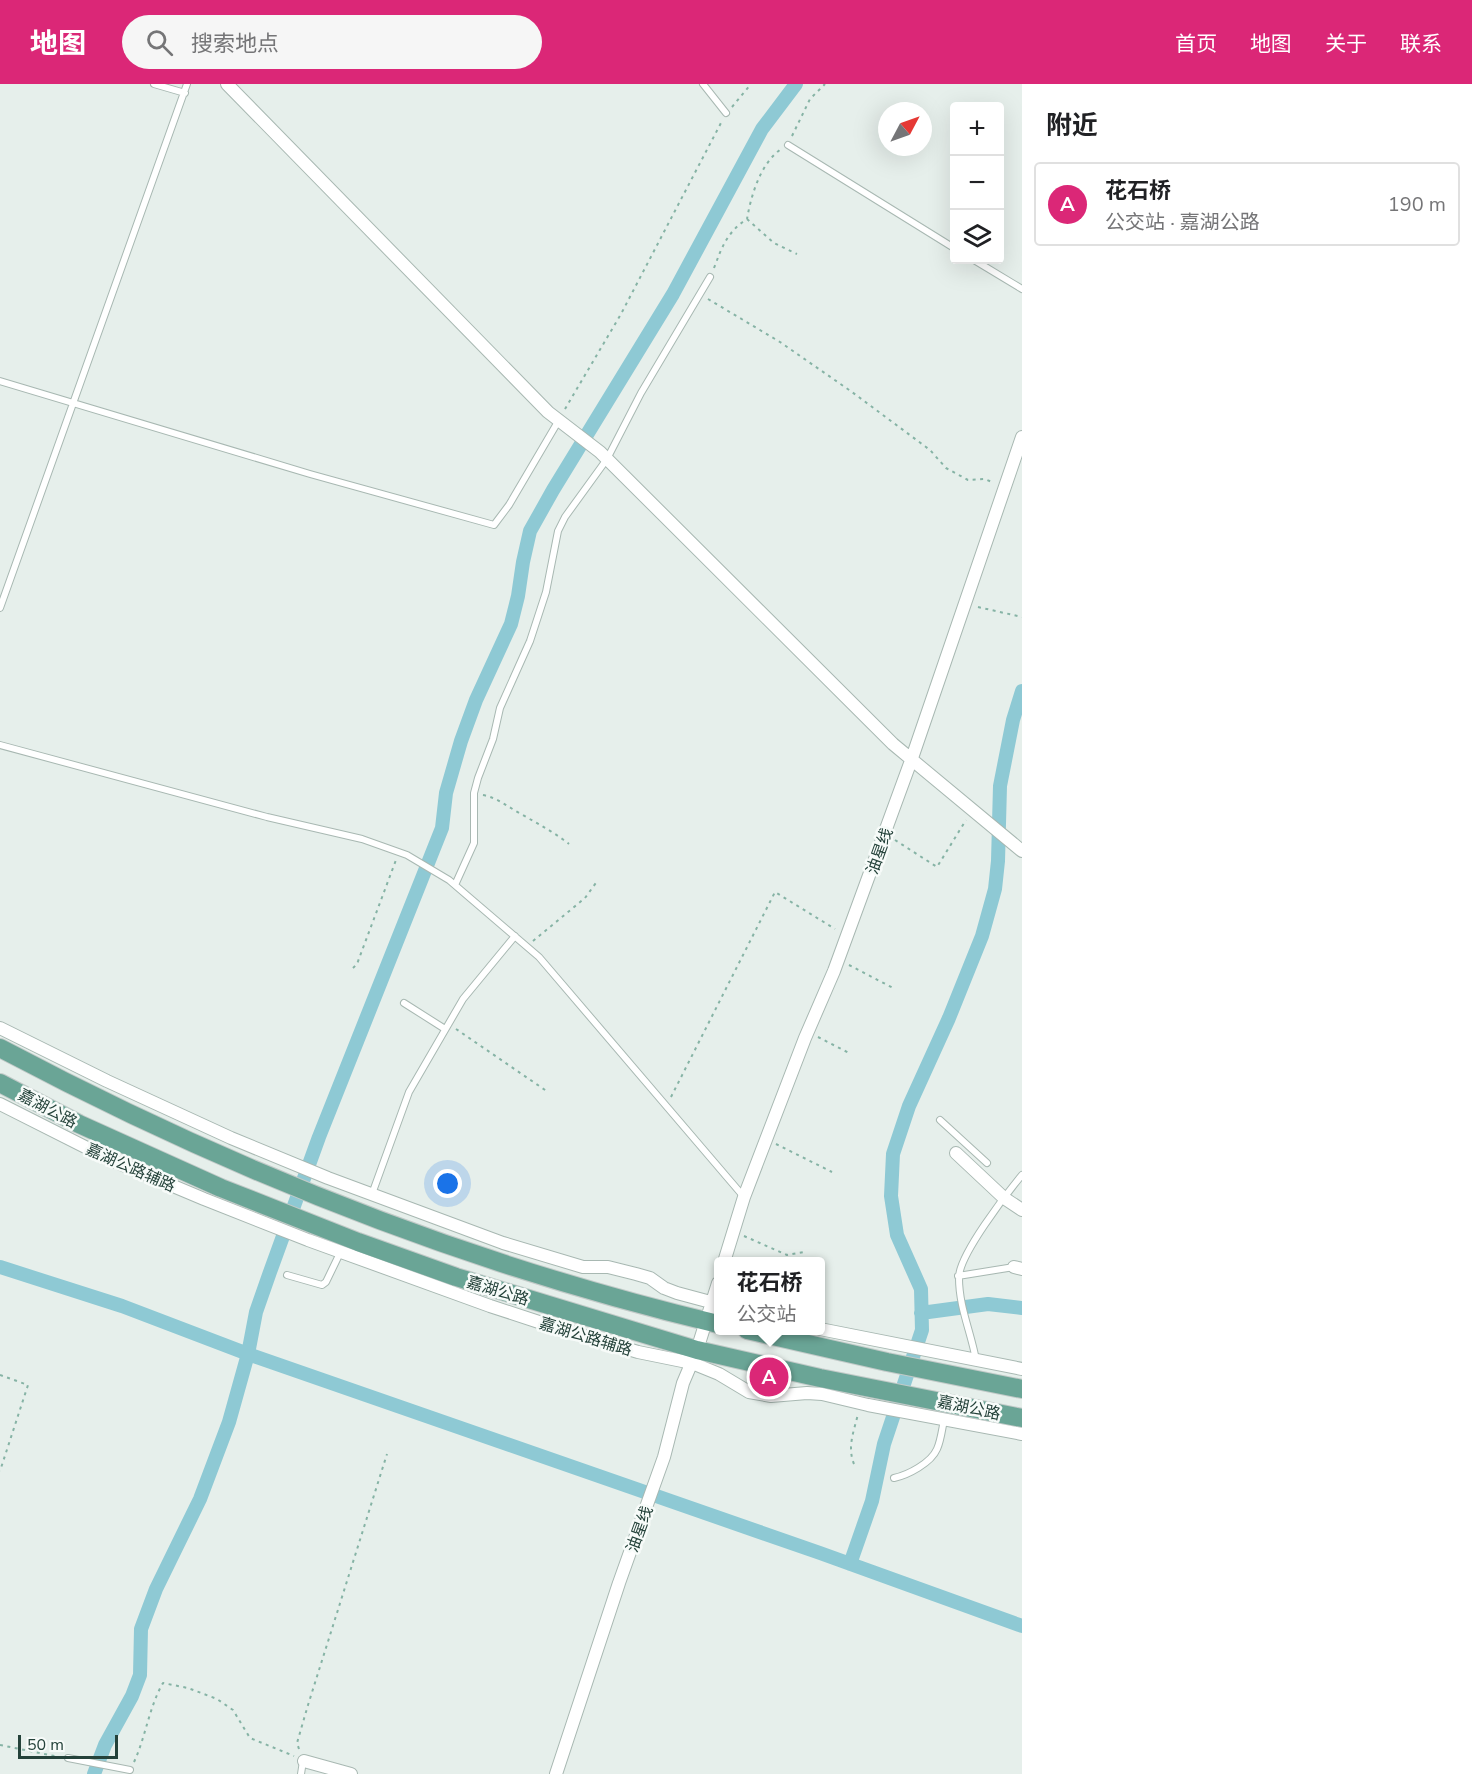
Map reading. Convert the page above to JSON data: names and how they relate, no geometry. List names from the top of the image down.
{
  "streets": {
    "main road": ["嘉湖公路"],
    "street": ["油星线", "嘉湖公路辅路"]
  },
  "crossings": [
    ["油星线", "嘉湖公路"],
    ["油星线", "嘉湖公路辅路"],
    ["嘉湖公路", "嘉湖公路辅路"]
  ],
  "scale_bar": "50 m",
  "north": "top right",
  "page": {
    "header": "地图",
    "search": "搜索地点",
    "nav": [
      "首页",
      "地图",
      "关于",
      "联系"
    ],
    "heading": "附近",
    "map_buttons": ["+", "−"],
    "list": [
      {
        "mark": "A",
        "name": "花石桥",
        "note": "公交站 · 嘉湖公路",
        "value": "190 m"
      }
    ],
    "popup": ["花石桥", "公交站"],
    "pins": "A",
    "scale": "50 m"
  }
}
